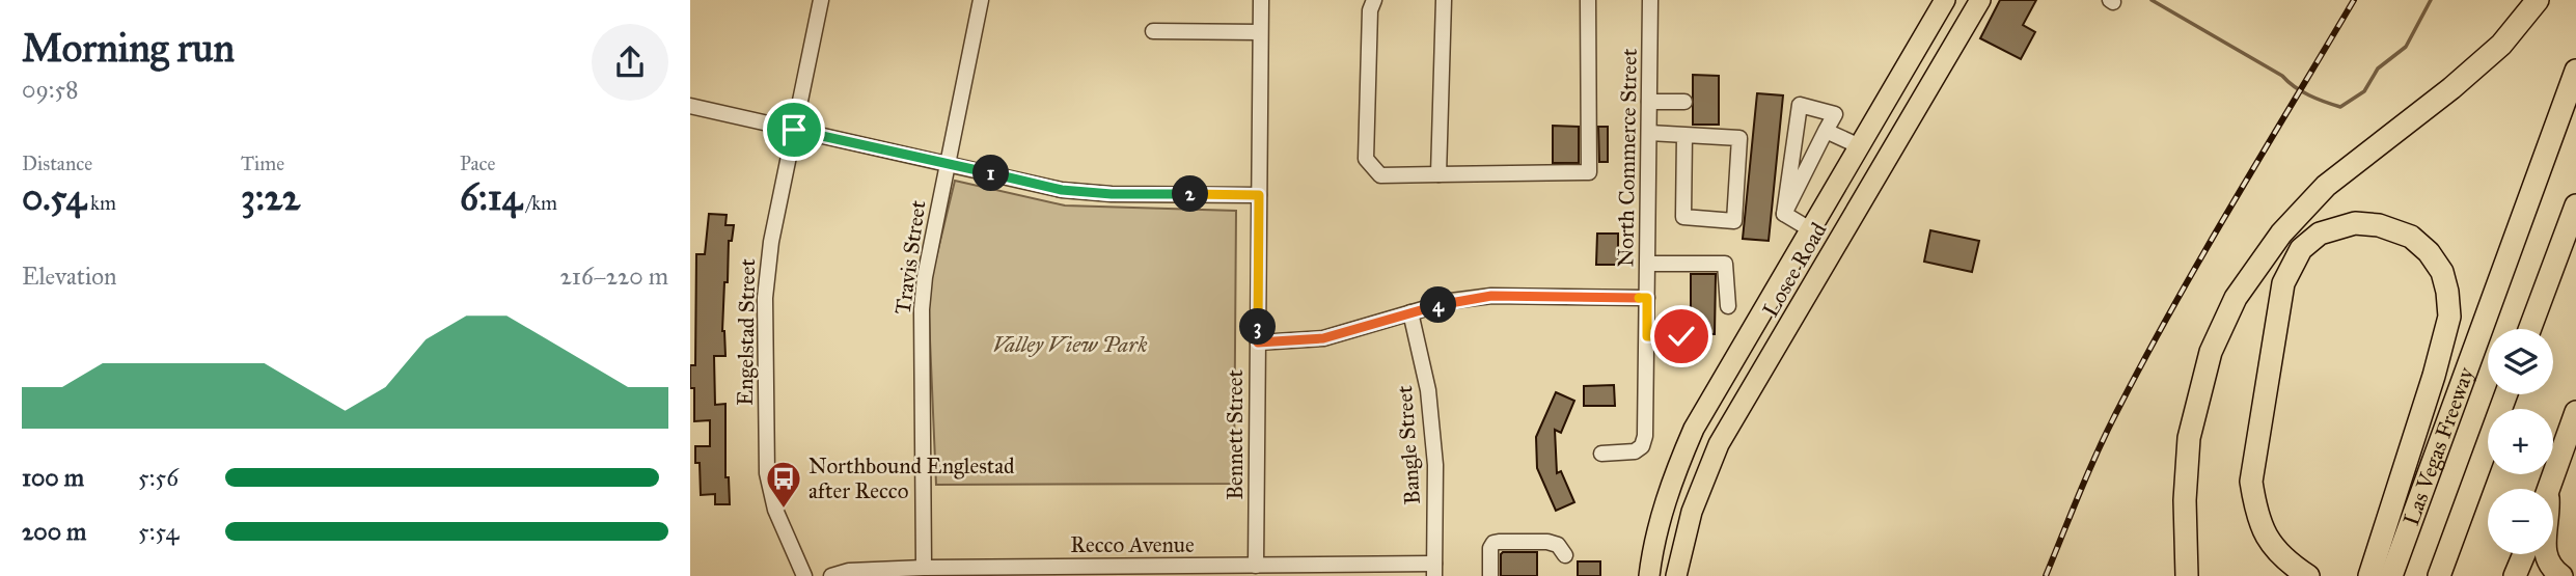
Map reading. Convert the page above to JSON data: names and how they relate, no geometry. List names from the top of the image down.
{
  "streets": {
    "highway": ["Las Vegas Freeway"],
    "main road": ["Losee Road"],
    "street": [
      "North Commerce Street",
      "Travis Street",
      "Engelstad Street",
      "Bennett Street",
      "Bangle Street",
      "Recco Avenue"
    ]
  },
  "crossings": [
    ["Travis Street", "Recco Avenue"],
    ["Bennett Street", "Recco Avenue"],
    ["Bangle Street", "Recco Avenue"]
  ],
  "parks": ["Valley View Park"],
  "places": {
    "bus stop": ["Northbound Englestad after Recco"]
  },
  "page": {
    "heading": ["Morning run", "09:58"],
    "stats": [
      ["Distance", "0.54 km"],
      ["Time", "3:22"],
      ["Pace", "6:14 /km"]
    ],
    "pins": [
      "1",
      "2",
      "4",
      "3"
    ],
    "chart": ["Elevation", "216–220 m"],
    "map_buttons": ["+", "−"],
    "list": [
      {
        "name": "100 m",
        "note": "5:56"
      },
      {
        "name": "200 m",
        "note": "5:54"
      }
    ]
  }
}
